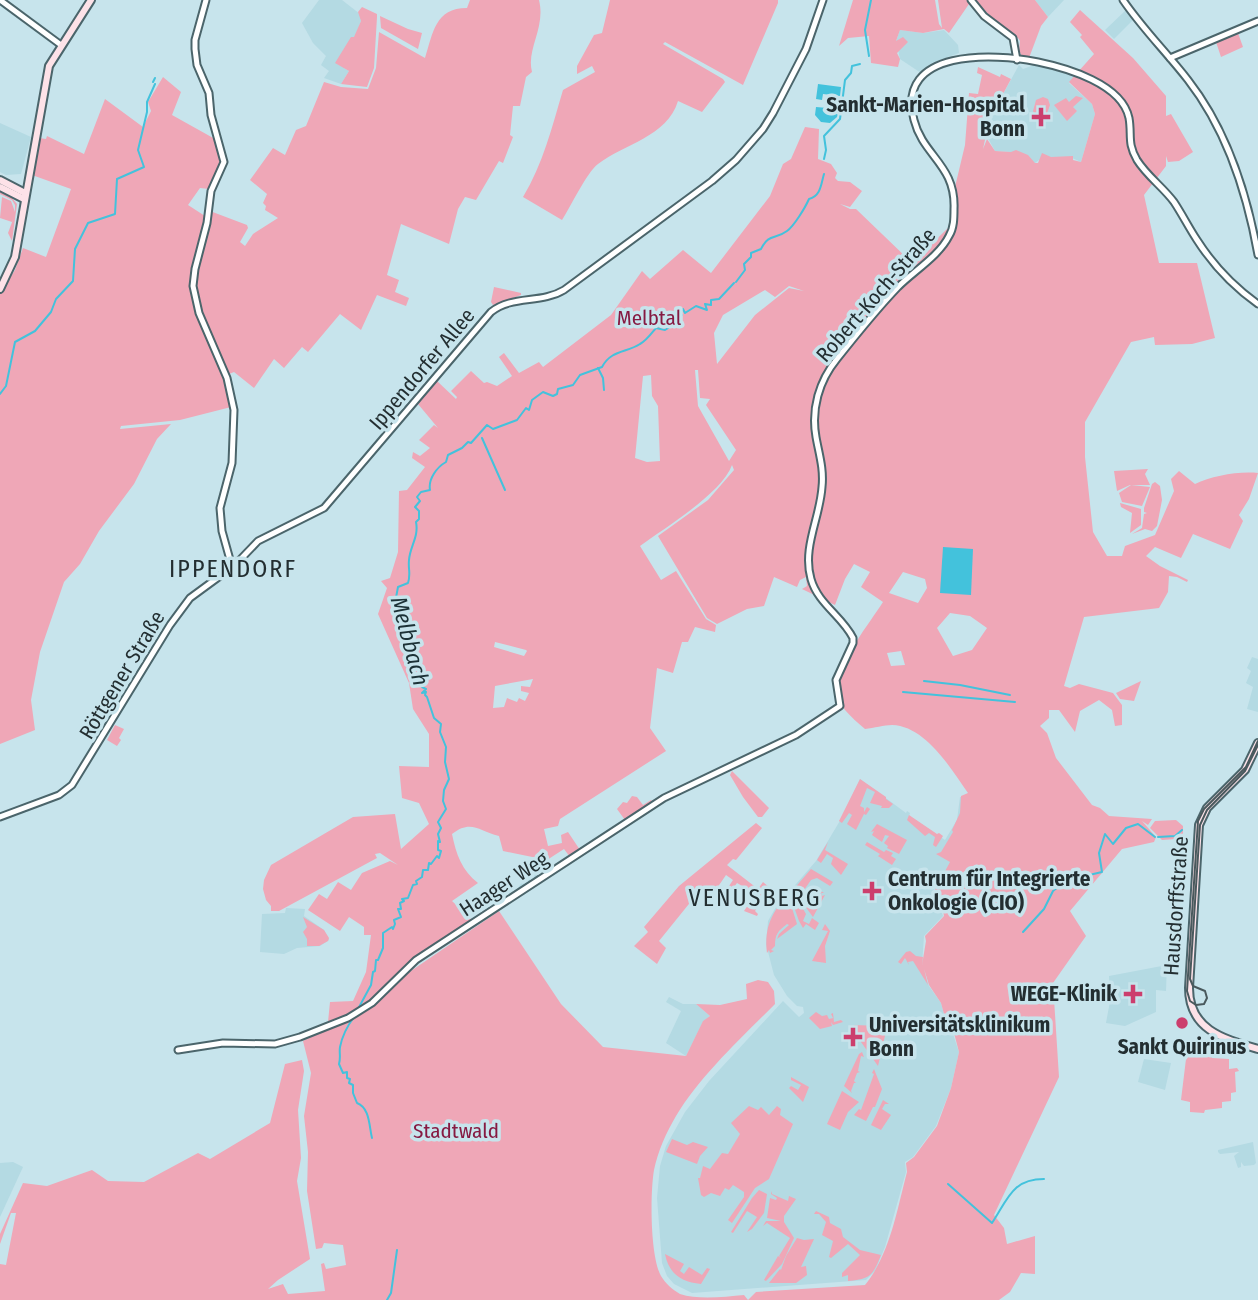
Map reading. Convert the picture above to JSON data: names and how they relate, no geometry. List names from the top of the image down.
{
  "streets": {
    "main road": ["Hausdorffstraße"],
    "street": [
      "Robert-Koch-Straße",
      "Ippendorfer Allee",
      "Röttgener Straße",
      "Haager Weg"
    ]
  },
  "crossings": [
    ["Robert-Koch-Straße", "Haager Weg"],
    ["Ippendorfer Allee", "Röttgener Straße"]
  ],
  "districts": ["IPPENDORF", "VENUSBERG"],
  "water": ["Melbbach"],
  "parks": ["Melbtal", "Stadtwald"],
  "places": {
    "health": [
      "Sankt-Marien-Hospital Bonn",
      "Centrum für Integrierte Onkologie (CIO)",
      "WEGE-Klinik",
      "Universitätsklinikum Bonn"
    ],
    "other": ["Sankt Quirinus"]
  }
}
